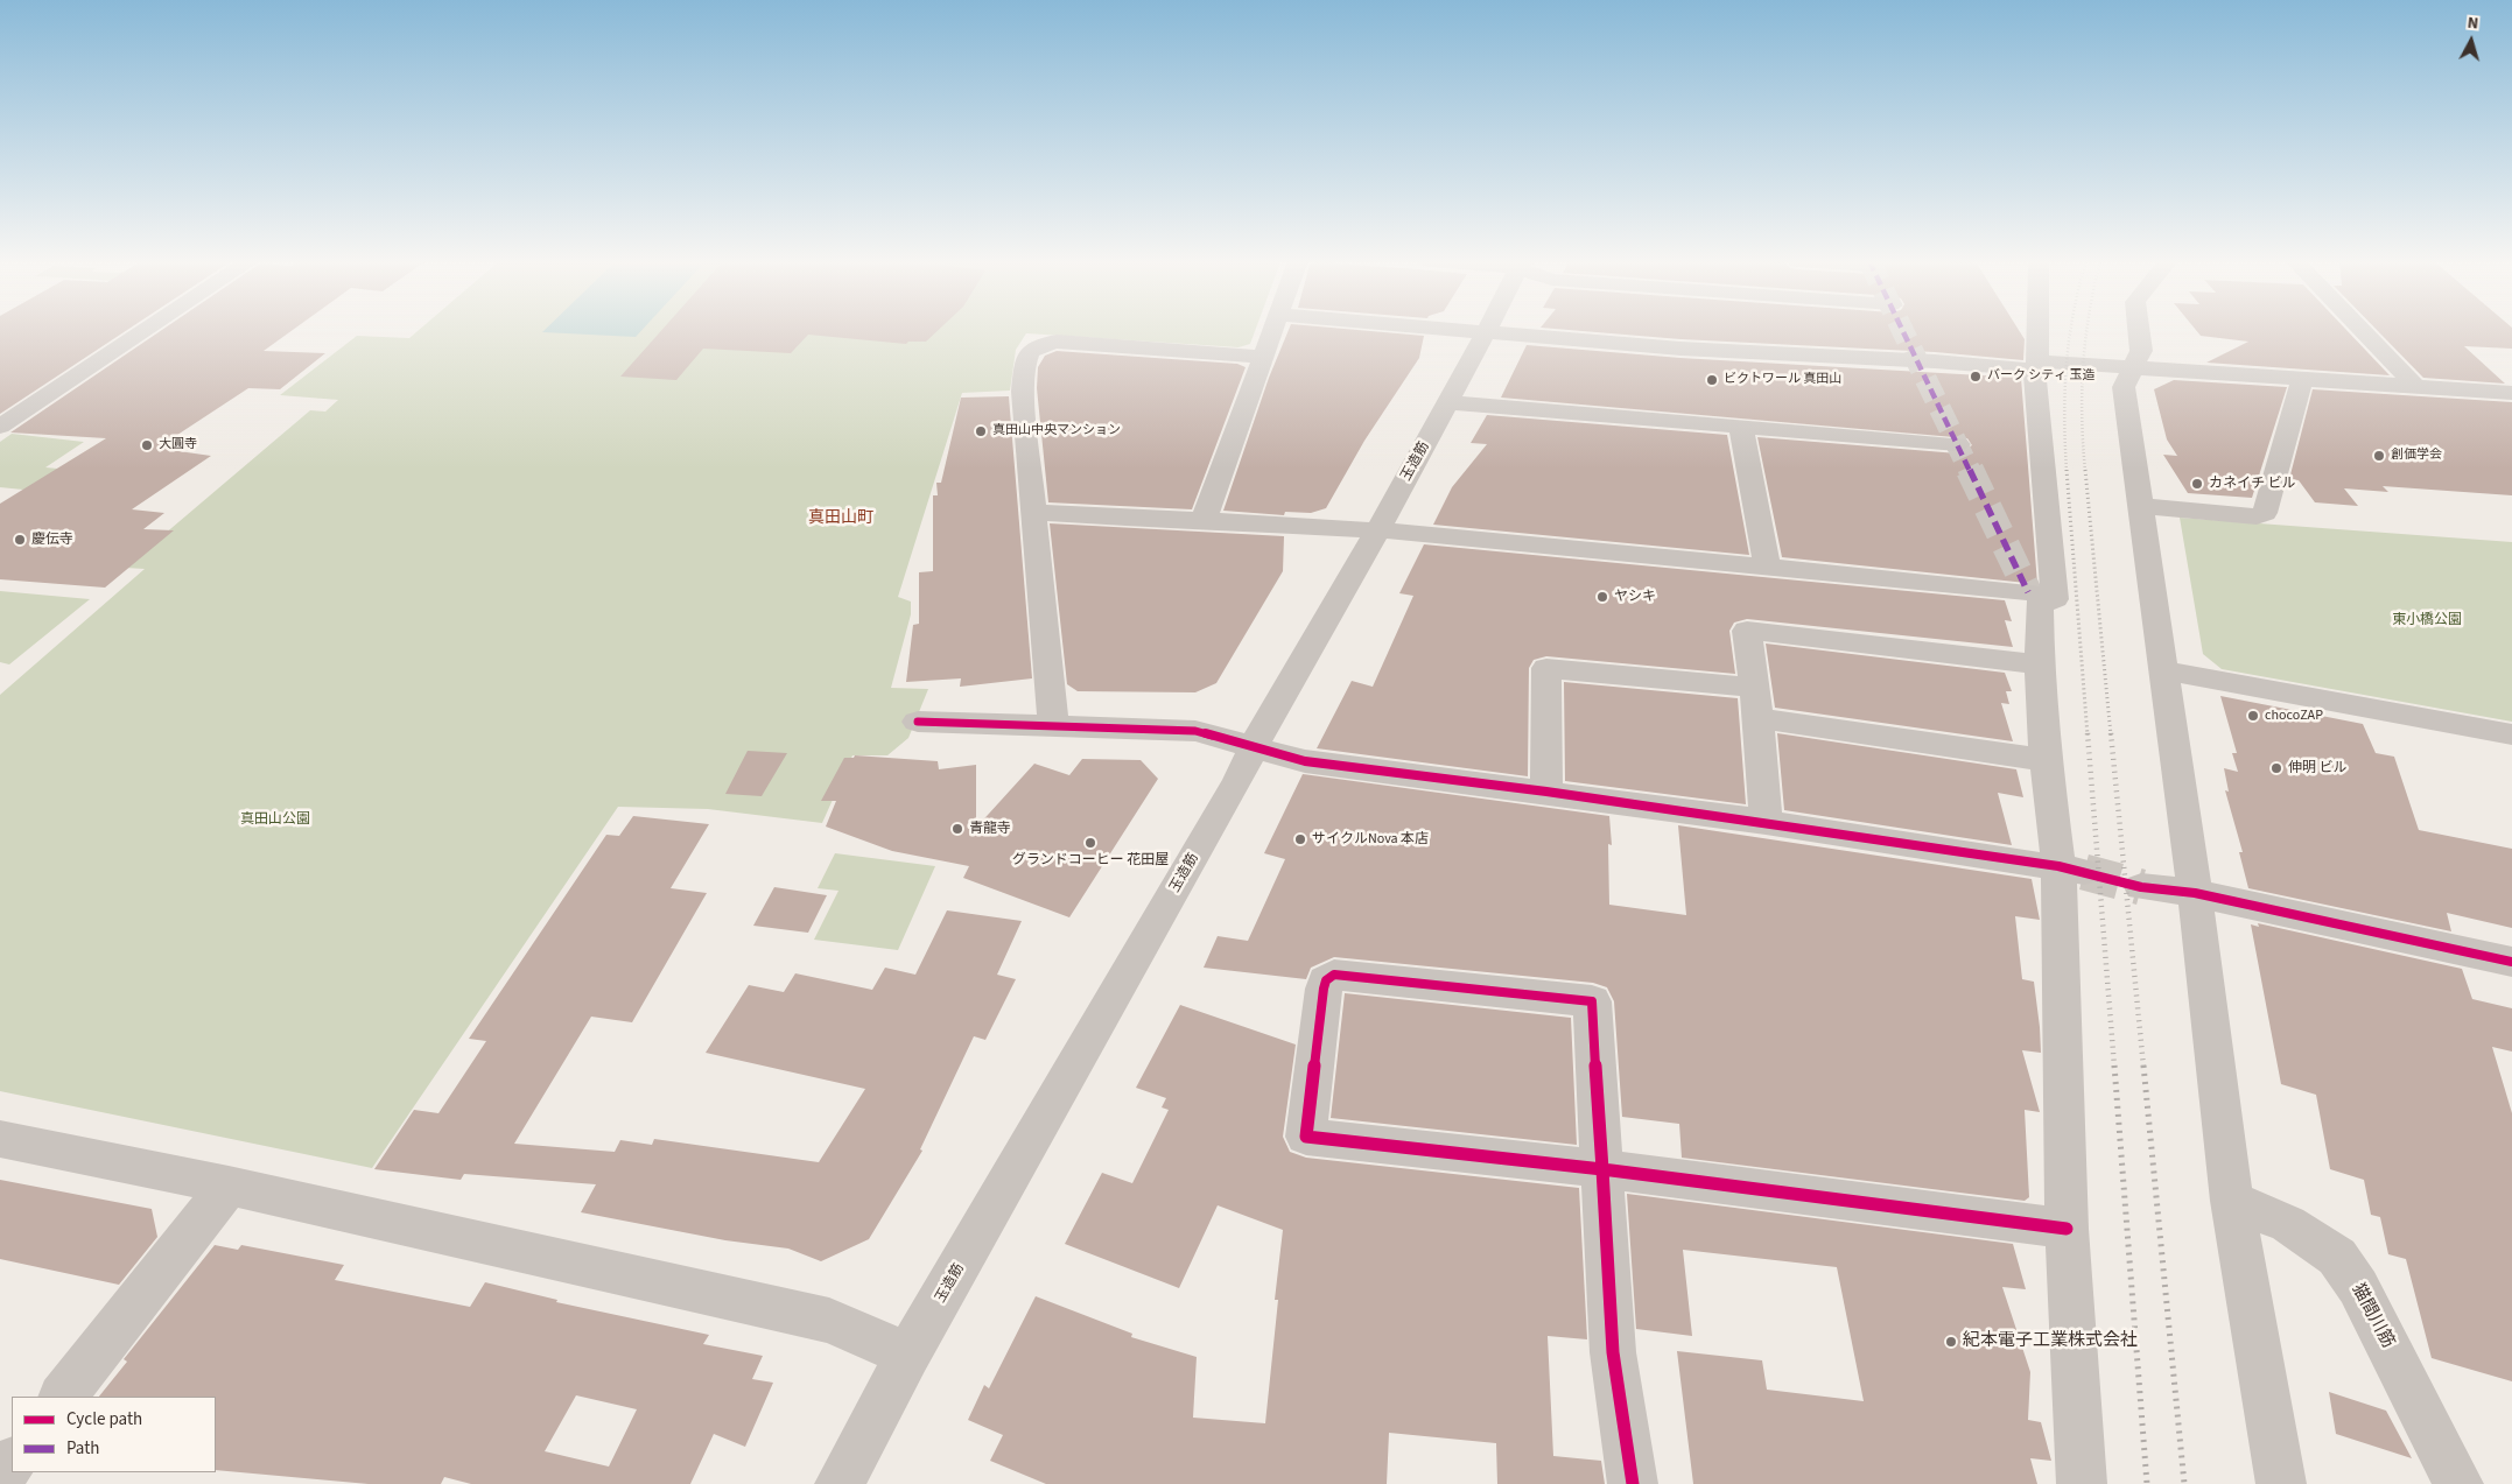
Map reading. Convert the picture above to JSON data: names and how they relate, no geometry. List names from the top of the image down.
{
  "streets": {
    "street": ["玉造筋", "猫間川筋"]
  },
  "districts": ["真田山町"],
  "parks": ["東小橋公園", "真田山公園"],
  "places": [
    "バーク シティ 玉造",
    "ビクトワール 真田山",
    "真田山中央マンション",
    "大圓寺",
    "創価学会",
    "カネイチ ビル",
    "慶伝寺",
    "ヤシキ",
    "chocoZAP",
    "伸明 ビル",
    "青龍寺",
    "サイクルNova 本店",
    "グランドコーヒー 花田屋",
    "紀本電子工業株式会社"
  ],
  "legend": ["Cycle path", "Path"],
  "north": "top"
}
